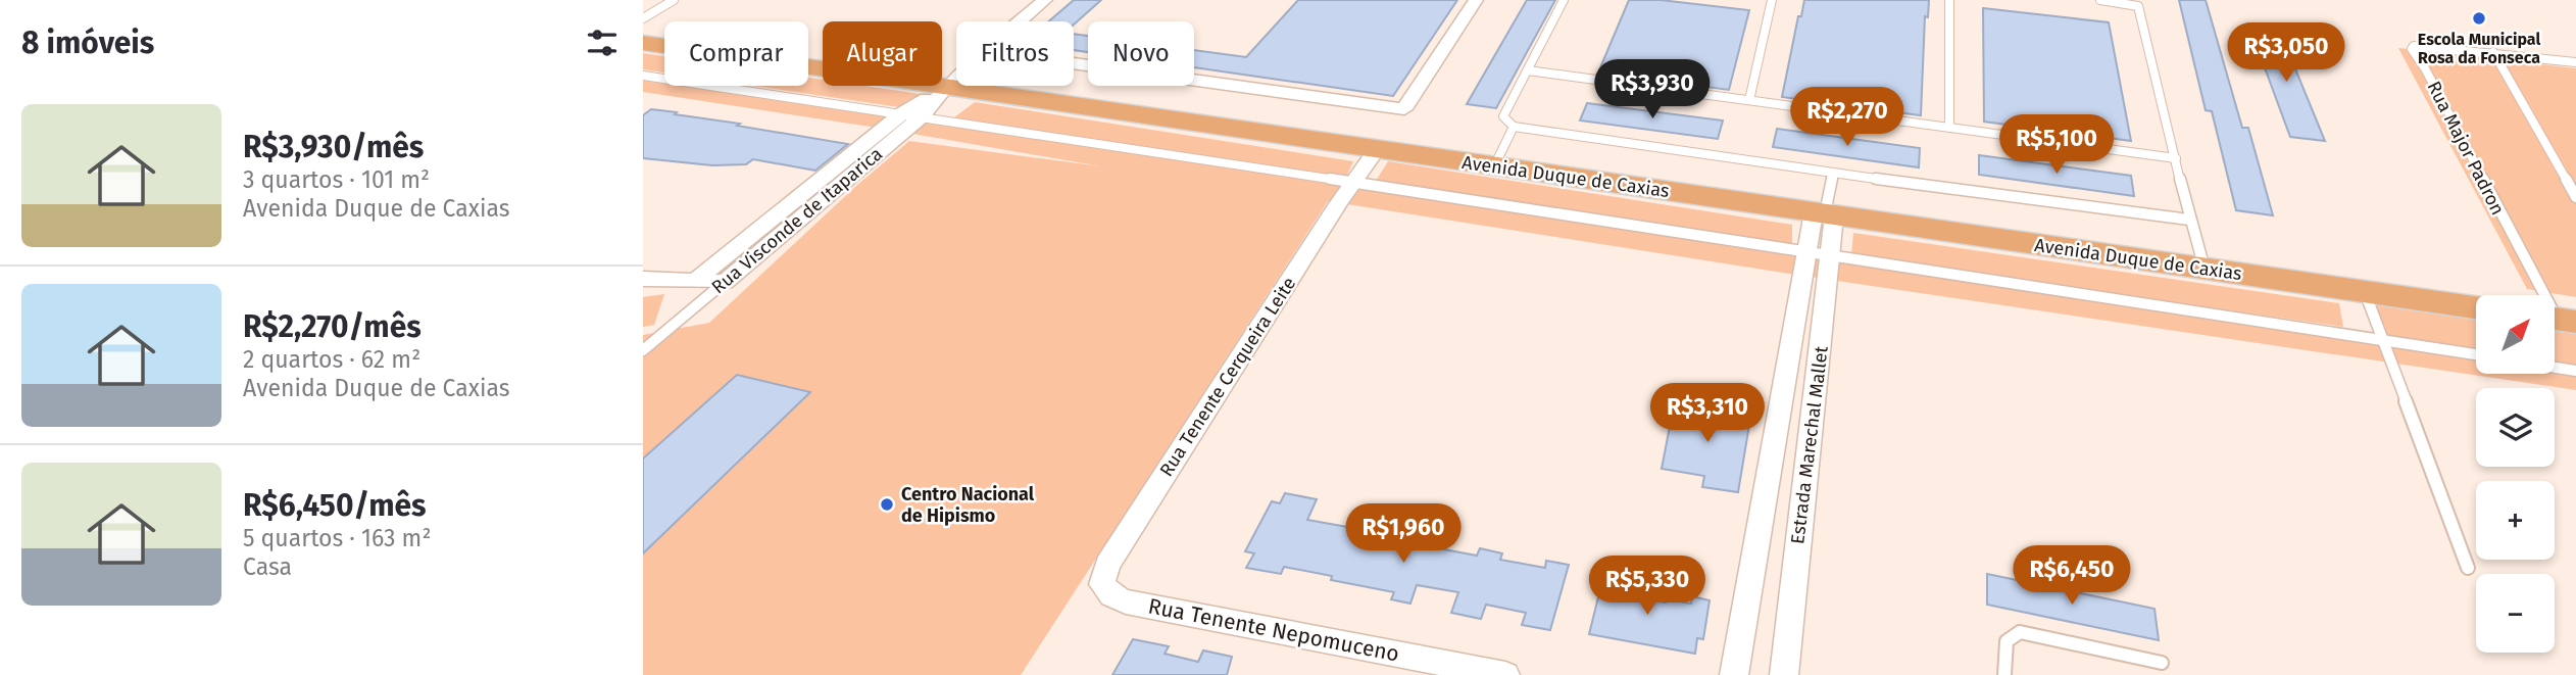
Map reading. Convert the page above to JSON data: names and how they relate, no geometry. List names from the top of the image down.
{
  "streets": {
    "main road": ["Avenida Duque de Caxias"],
    "street": [
      "Rua Visconde de Itaparica",
      "Rua Tenente Cerqueira Leite",
      "Estrada Marechal Mallet",
      "Rua Tenente Nepomuceno"
    ],
    "lane": ["Rua Major Padron"]
  },
  "crossings": [
    ["Avenida Duque de Caxias", "Rua Visconde de Itaparica"],
    ["Avenida Duque de Caxias", "Rua Tenente Cerqueira Leite"],
    ["Avenida Duque de Caxias", "Estrada Marechal Mallet"],
    ["Rua Tenente Cerqueira Leite", "Rua Tenente Nepomuceno"]
  ],
  "places": ["Escola Municipal Rosa da Fonseca", "Centro Nacional de Hipismo"],
  "north": "top right",
  "page": {
    "heading": "8 imóveis",
    "chip": [
      "Comprar",
      "Alugar",
      "Filtros",
      "Novo"
    ],
    "price": [
      "R$3,050",
      "R$3,930",
      "R$2,270",
      "R$5,100",
      "R$3,310",
      "R$1,960",
      "R$6,450",
      "R$5,330"
    ],
    "list": [
      {
        "name": "R$3,930/mês",
        "note": "3 quartos · 101 m² · Avenida Duque de Caxias"
      },
      {
        "name": "R$2,270/mês",
        "note": "2 quartos · 62 m² · Avenida Duque de Caxias"
      },
      {
        "name": "R$6,450/mês",
        "note": "5 quartos · 163 m² · Casa"
      }
    ],
    "map_buttons": ["+", "−"]
  }
}
